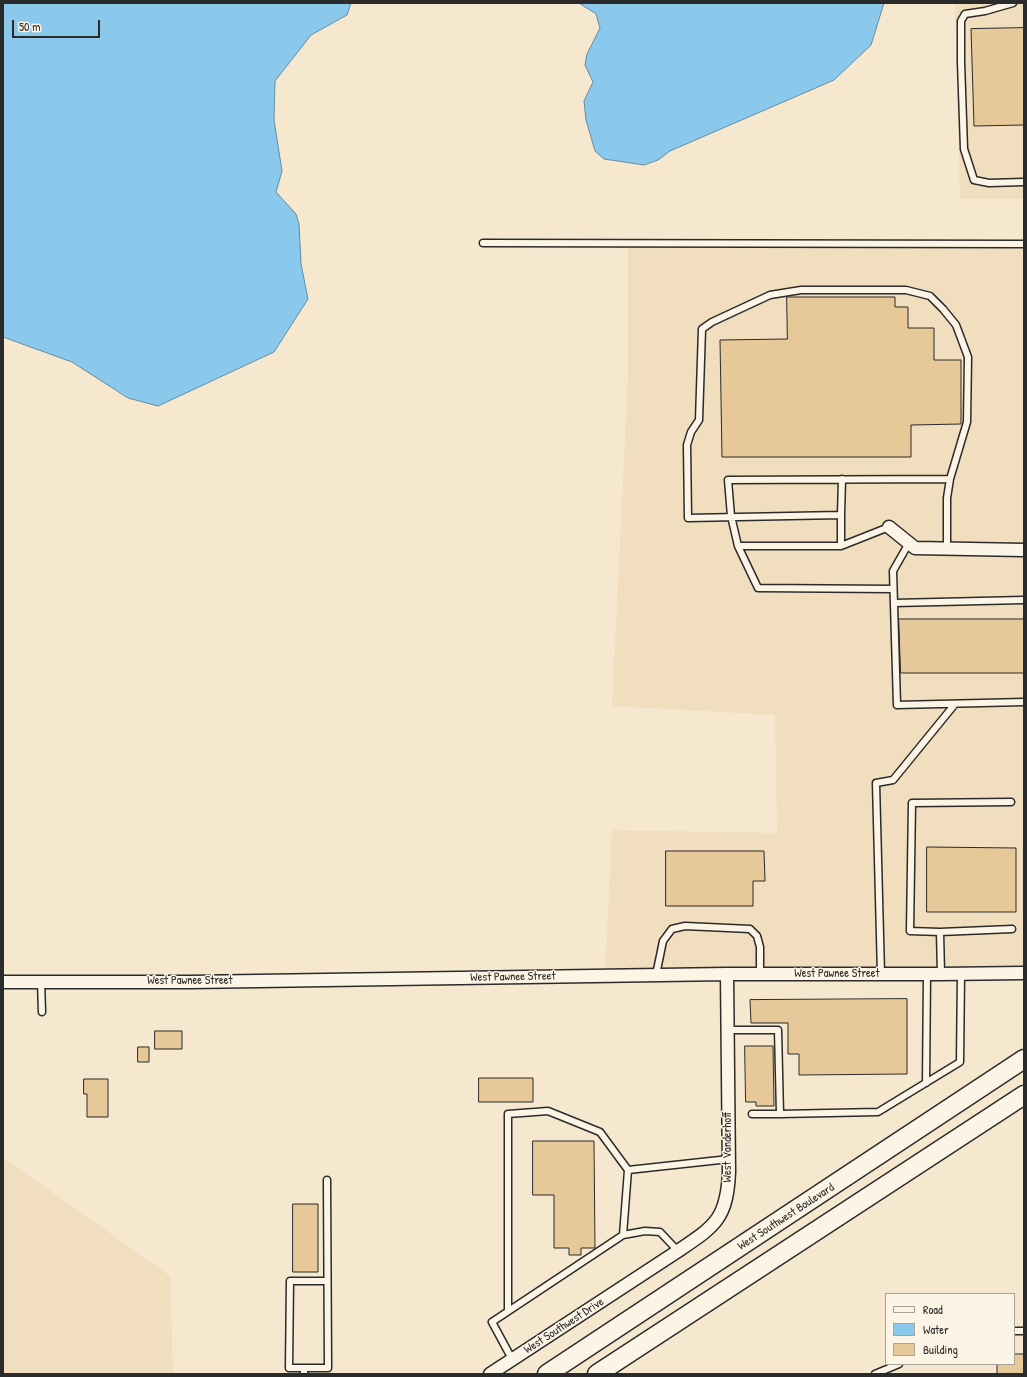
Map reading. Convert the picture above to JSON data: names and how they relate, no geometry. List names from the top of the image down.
{
  "streets": {
    "main road": ["West Southwest Boulevard"],
    "street": ["West Pawnee Street", "West Vanderhoff", "West Southwest Drive"]
  },
  "crossings": [
    ["West Pawnee Street", "West Vanderhoff"],
    ["West Vanderhoff", "West Southwest Drive"]
  ],
  "legend": ["Road", "Water", "Building"],
  "scale_bar": "50 m"
}
